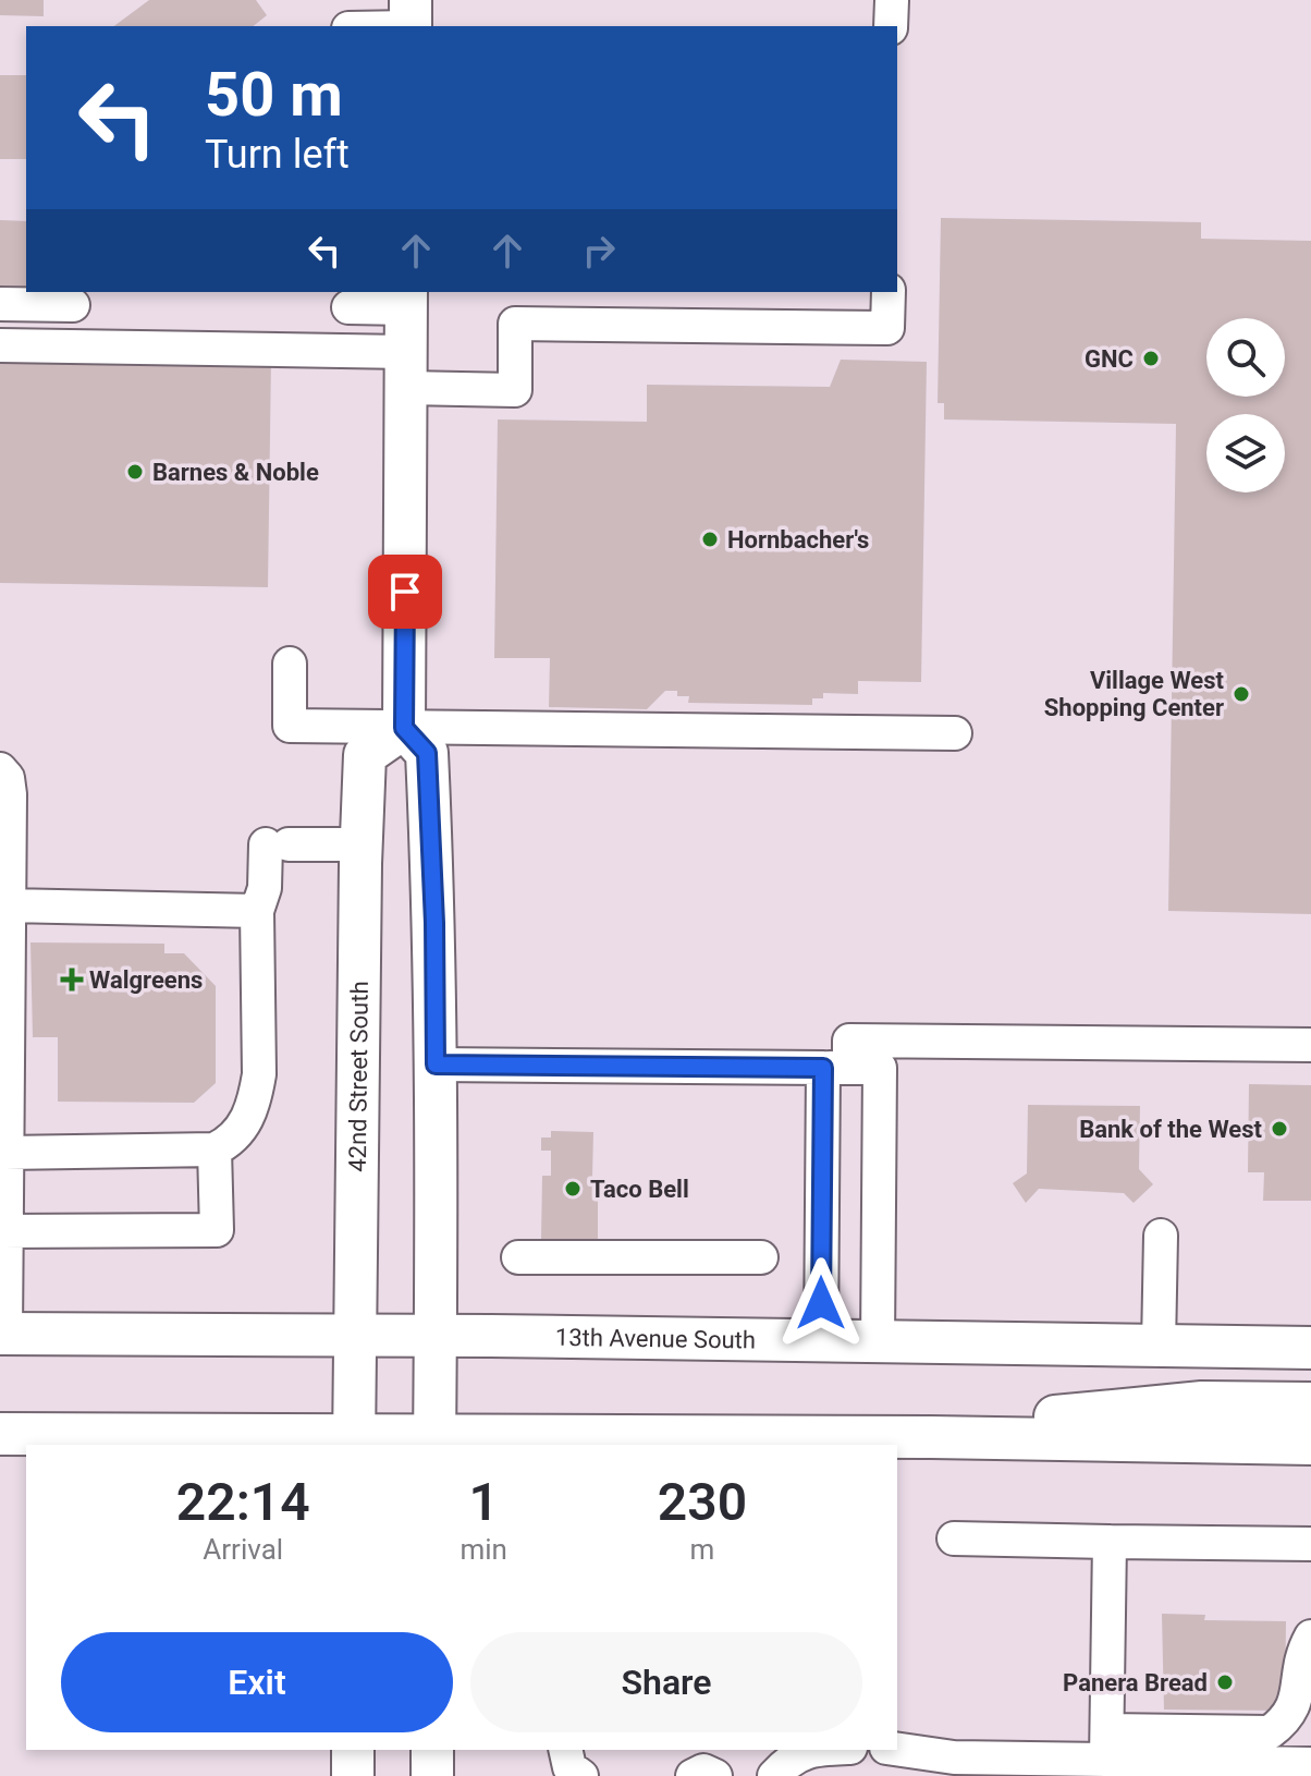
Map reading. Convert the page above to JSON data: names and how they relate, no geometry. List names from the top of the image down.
{
  "streets": {
    "main road": ["42nd Street South", "13th Avenue South"]
  },
  "crossings": [
    ["42nd Street South", "13th Avenue South"]
  ],
  "places": {
    "other": [
      "GNC",
      "Barnes & Noble",
      "Hornbacher's",
      "Village West Shopping Center",
      "Bank of the West",
      "Taco Bell",
      "Panera Bread"
    ],
    "health": ["Walgreens"]
  },
  "page": {
    "turn": ["50 m", "Turn left"],
    "eta": [
      "22:14",
      "Arrival",
      "1",
      "min",
      "230",
      "m"
    ],
    "buttons": ["Exit", "Share"]
  }
}
